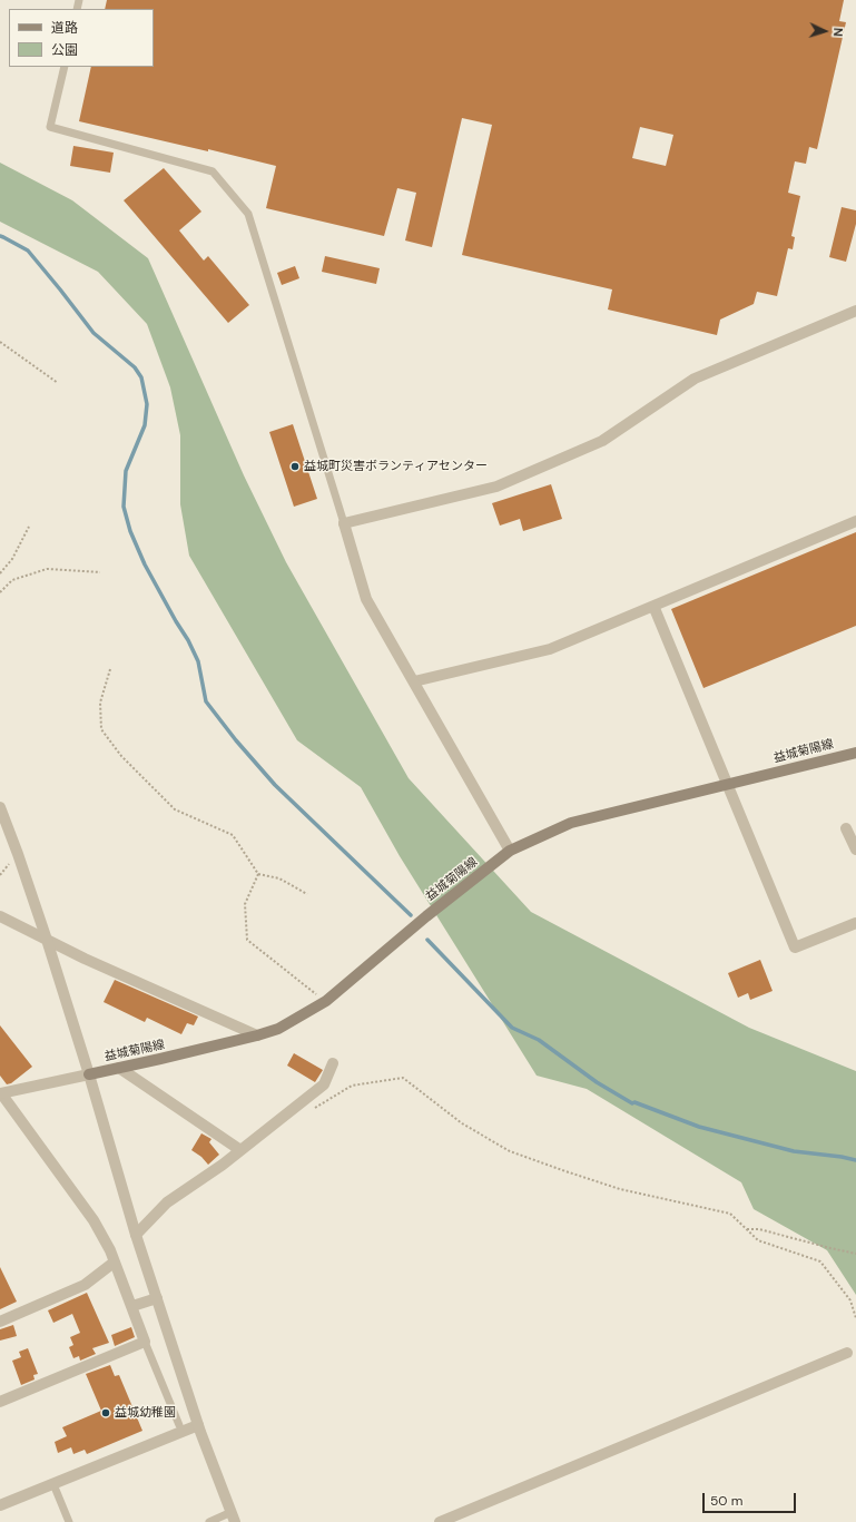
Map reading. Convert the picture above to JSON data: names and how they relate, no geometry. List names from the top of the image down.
{
  "streets": {
    "main road": ["益城菊陽線"]
  },
  "places": ["益城町災害ボランティアセンター", "益城幼稚園"],
  "legend": ["道路", "公園"],
  "scale_bar": "50 m",
  "north": "right"
}
